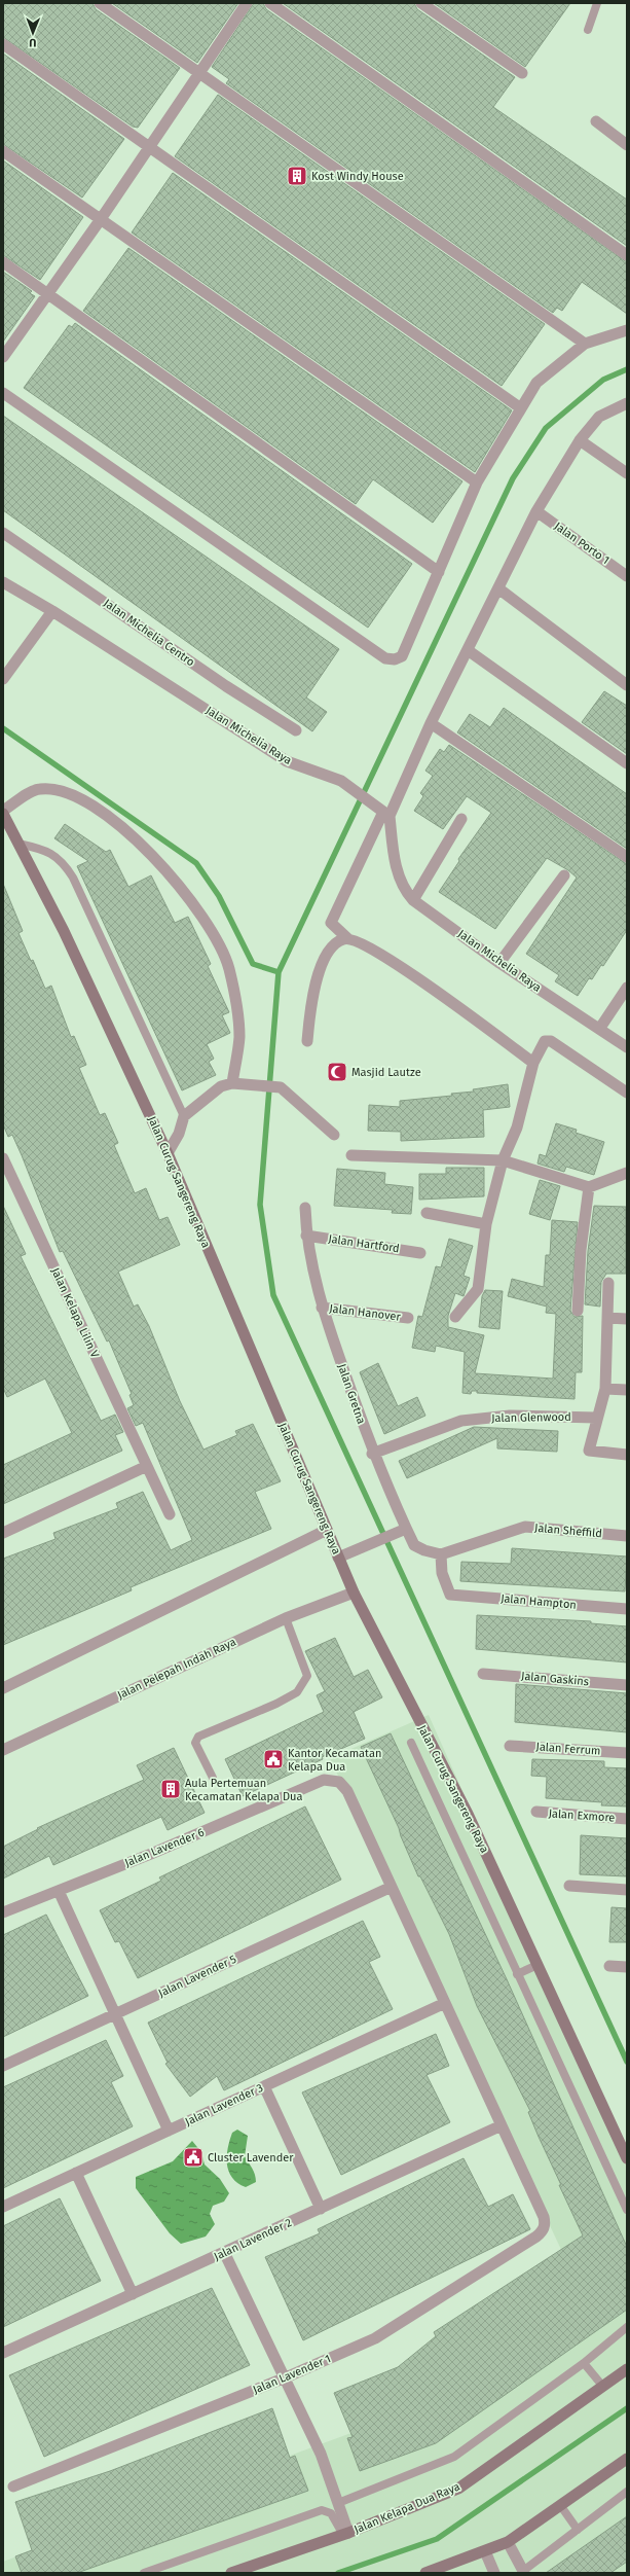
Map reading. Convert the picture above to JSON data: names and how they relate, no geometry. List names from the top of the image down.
{
  "streets": {
    "main road": ["Jalan Curug Sangereng Raya", "Jalan Kelapa Dua Raya"],
    "street": [
      "Jalan Porto 1",
      "Jalan Michelia Centro",
      "Jalan Michelia Raya",
      "Jalan Hartford",
      "Jalan Kelapa Lilin V",
      "Jalan Hanover",
      "Jalan Gretna",
      "Jalan Glenwood",
      "Jalan Sheffild",
      "Jalan Hampton",
      "Jalan Pelepah Indah Raya",
      "Jalan Gaskins",
      "Jalan Ferrum",
      "Jalan Exmore",
      "Jalan Lavender 6",
      "Jalan Lavender 5",
      "Jalan Lavender 3",
      "Jalan Lavender 2",
      "Jalan Lavender 1"
    ]
  },
  "crossings": [
    ["Jalan Curug Sangereng Raya", "Jalan Pelepah Indah Raya"],
    ["Jalan Hartford", "Jalan Gretna"],
    ["Jalan Hanover", "Jalan Gretna"],
    ["Jalan Gretna", "Jalan Glenwood"],
    ["Jalan Gretna", "Jalan Sheffild"],
    ["Jalan Gretna", "Jalan Hampton"],
    ["Jalan Sheffild", "Jalan Hampton"],
    ["Jalan Lavender 6", "Jalan Lavender 5"],
    ["Jalan Lavender 2", "Jalan Lavender 1"]
  ],
  "places": {
    "building": ["Kost Windy House", "Aula Pertemuan Kecamatan Kelapa Dua"],
    "mosque": ["Masjid Lautze"],
    "public building": ["Kantor Kecamatan Kelapa Dua", "Cluster Lavender"]
  },
  "north": "bottom"
}
